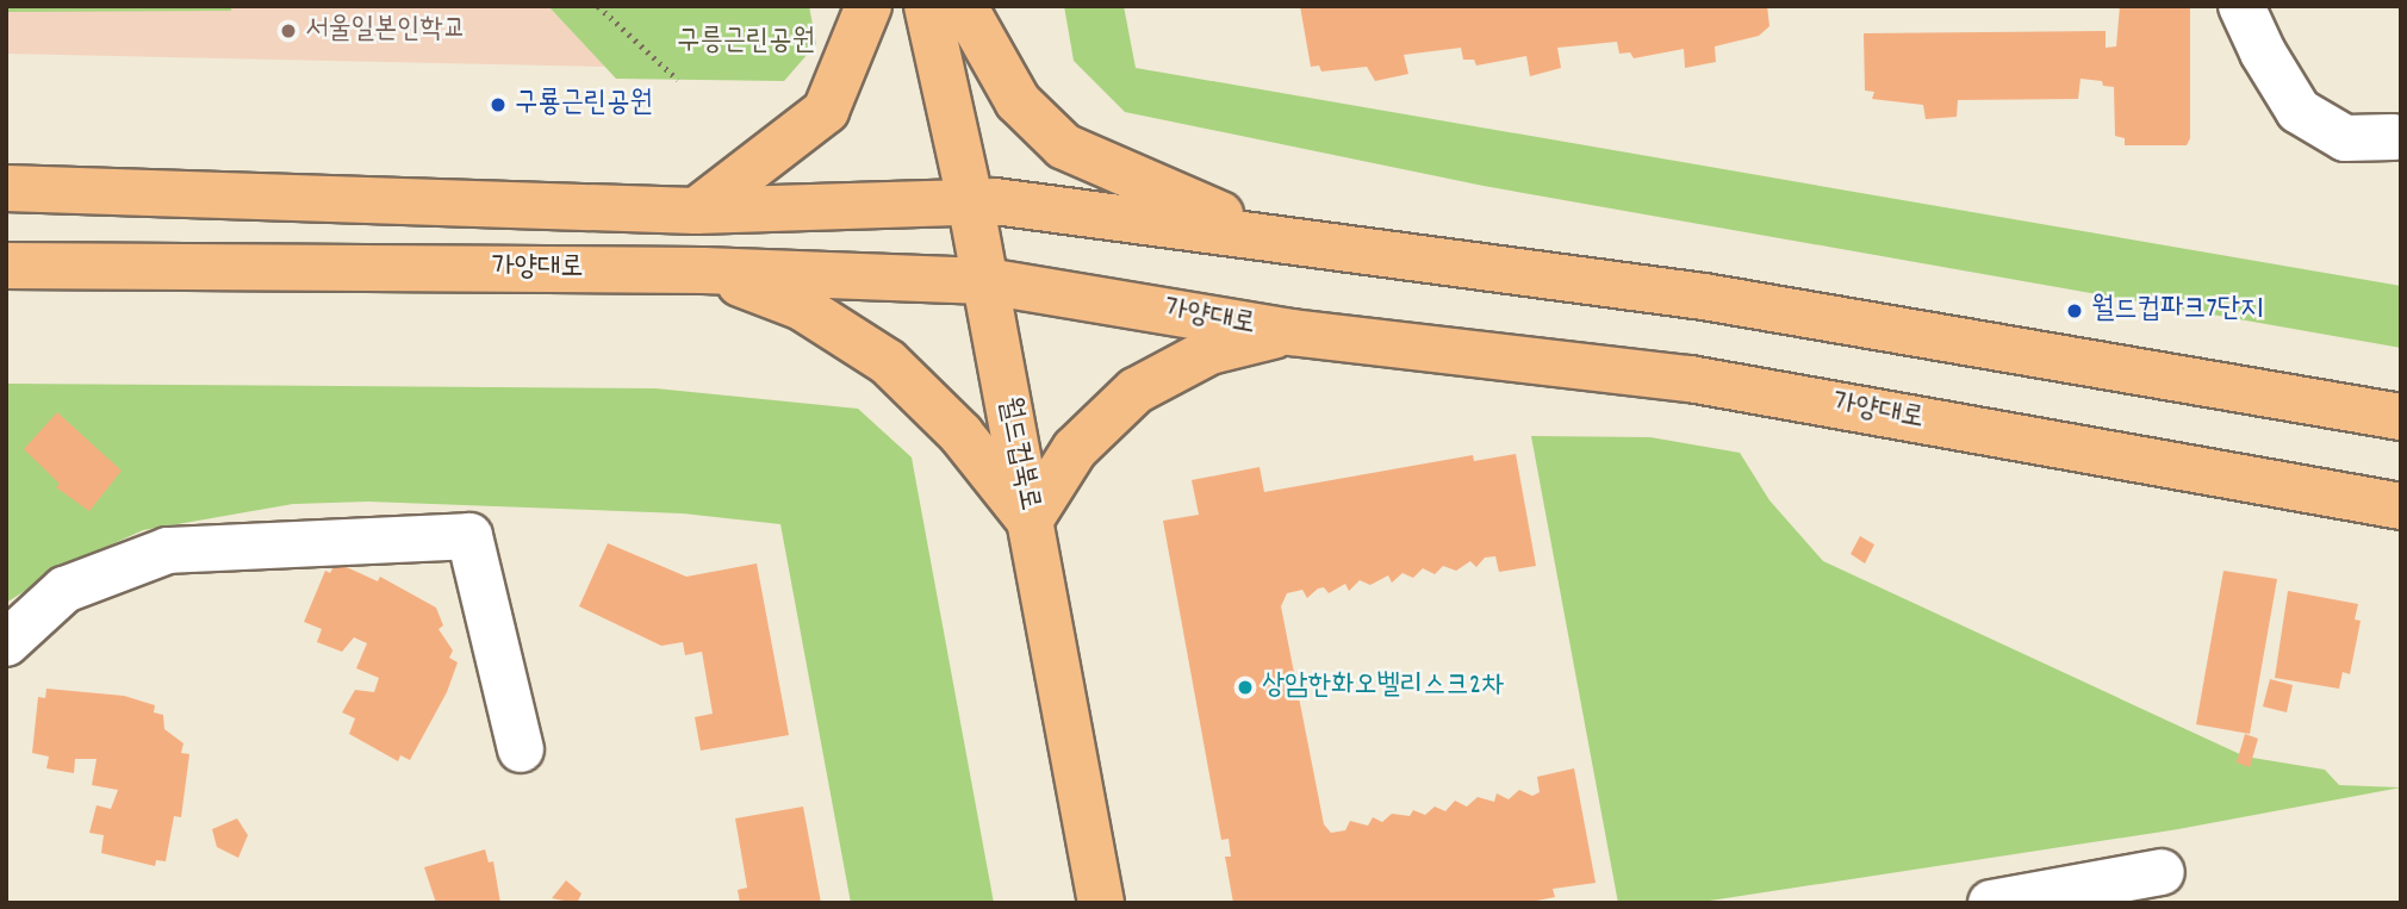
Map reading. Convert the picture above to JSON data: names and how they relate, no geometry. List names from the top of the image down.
{
  "streets": {
    "main road": ["가양대로", "월드컵북로"]
  },
  "crossings": [
    ["가양대로", "월드컵북로"]
  ],
  "parks": ["구릉근린공원"],
  "places": [
    "서울일본인학교",
    "구룡근린공원",
    "월드컵파크7단지",
    "상암한화오벨리스크2차"
  ]
}
